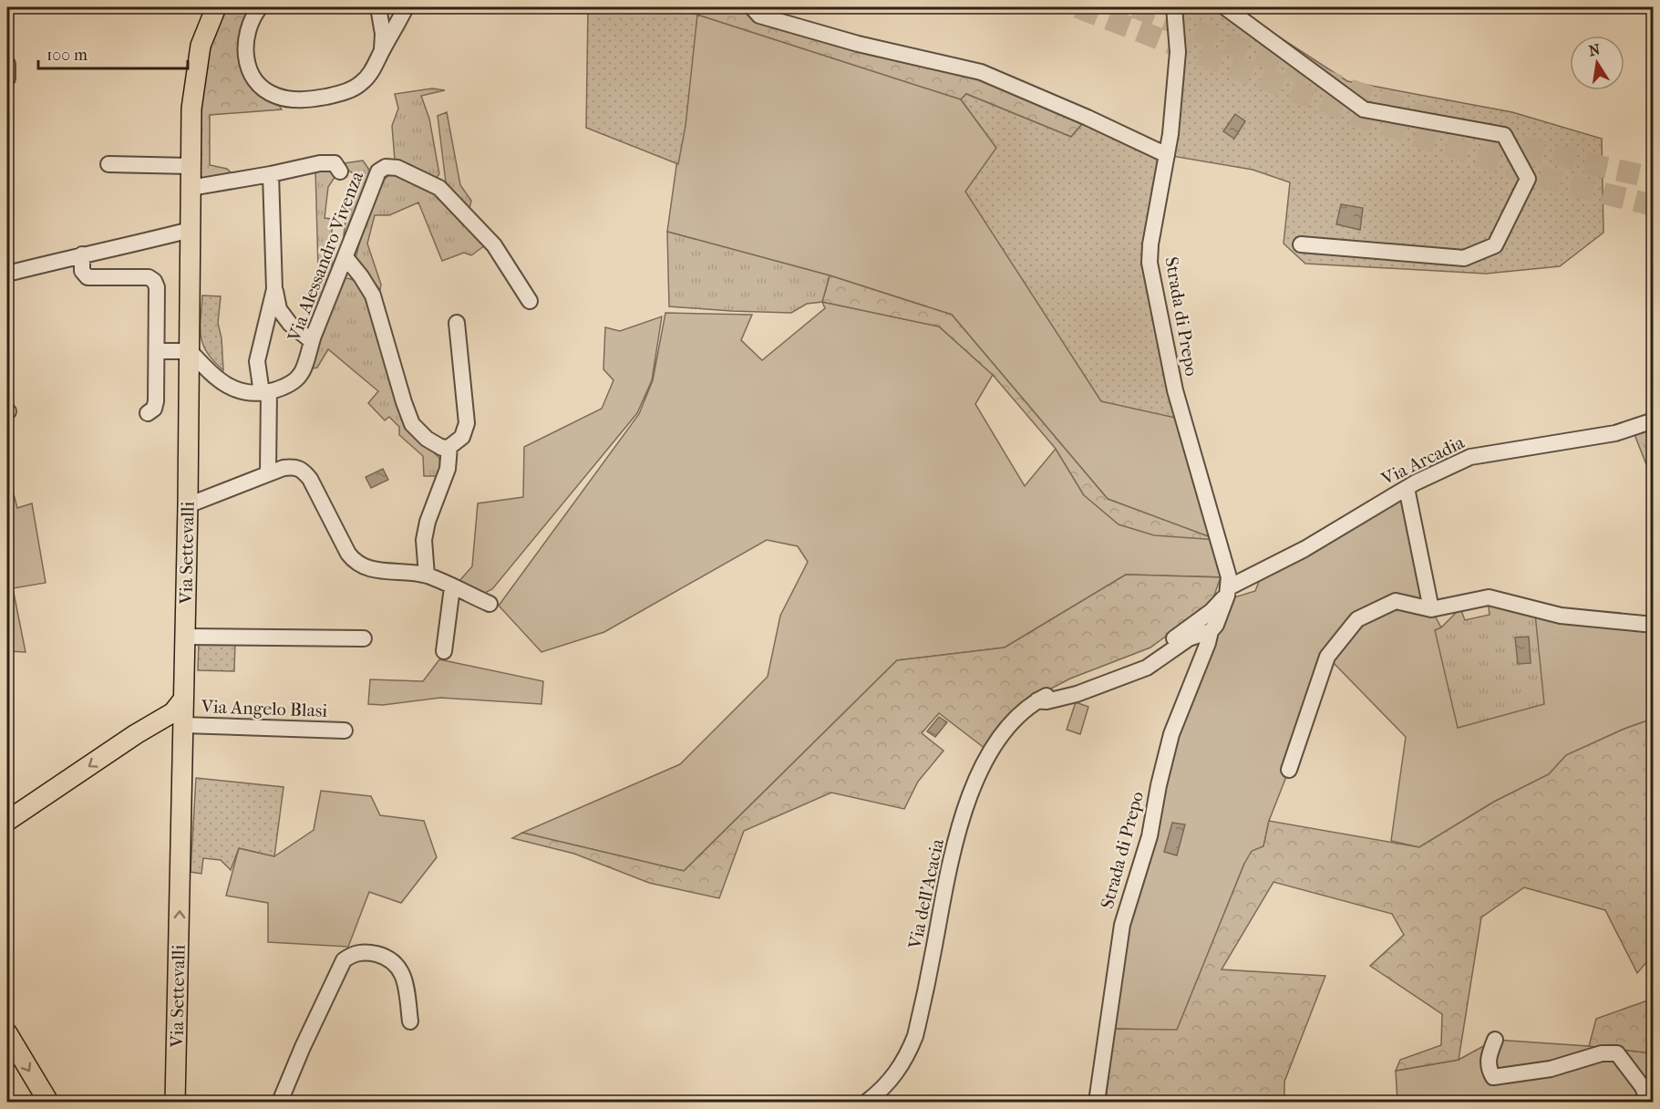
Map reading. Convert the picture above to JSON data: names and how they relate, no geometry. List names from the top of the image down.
{
  "streets": {
    "main road": ["Via Settevalli"],
    "street": [
      "Via Alessandro Vivenza",
      "Strada di Prepo",
      "Via Arcadia",
      "Via Angelo Blasi",
      "Via dell'Acacia"
    ]
  },
  "crossings": [
    ["Strada di Prepo", "Via Arcadia"],
    ["Strada di Prepo", "Via dell'Acacia"],
    ["Via Arcadia", "Via dell'Acacia"],
    ["Via Settevalli", "Via Angelo Blasi"]
  ],
  "scale_bar": "100 m",
  "north": "top"
}
